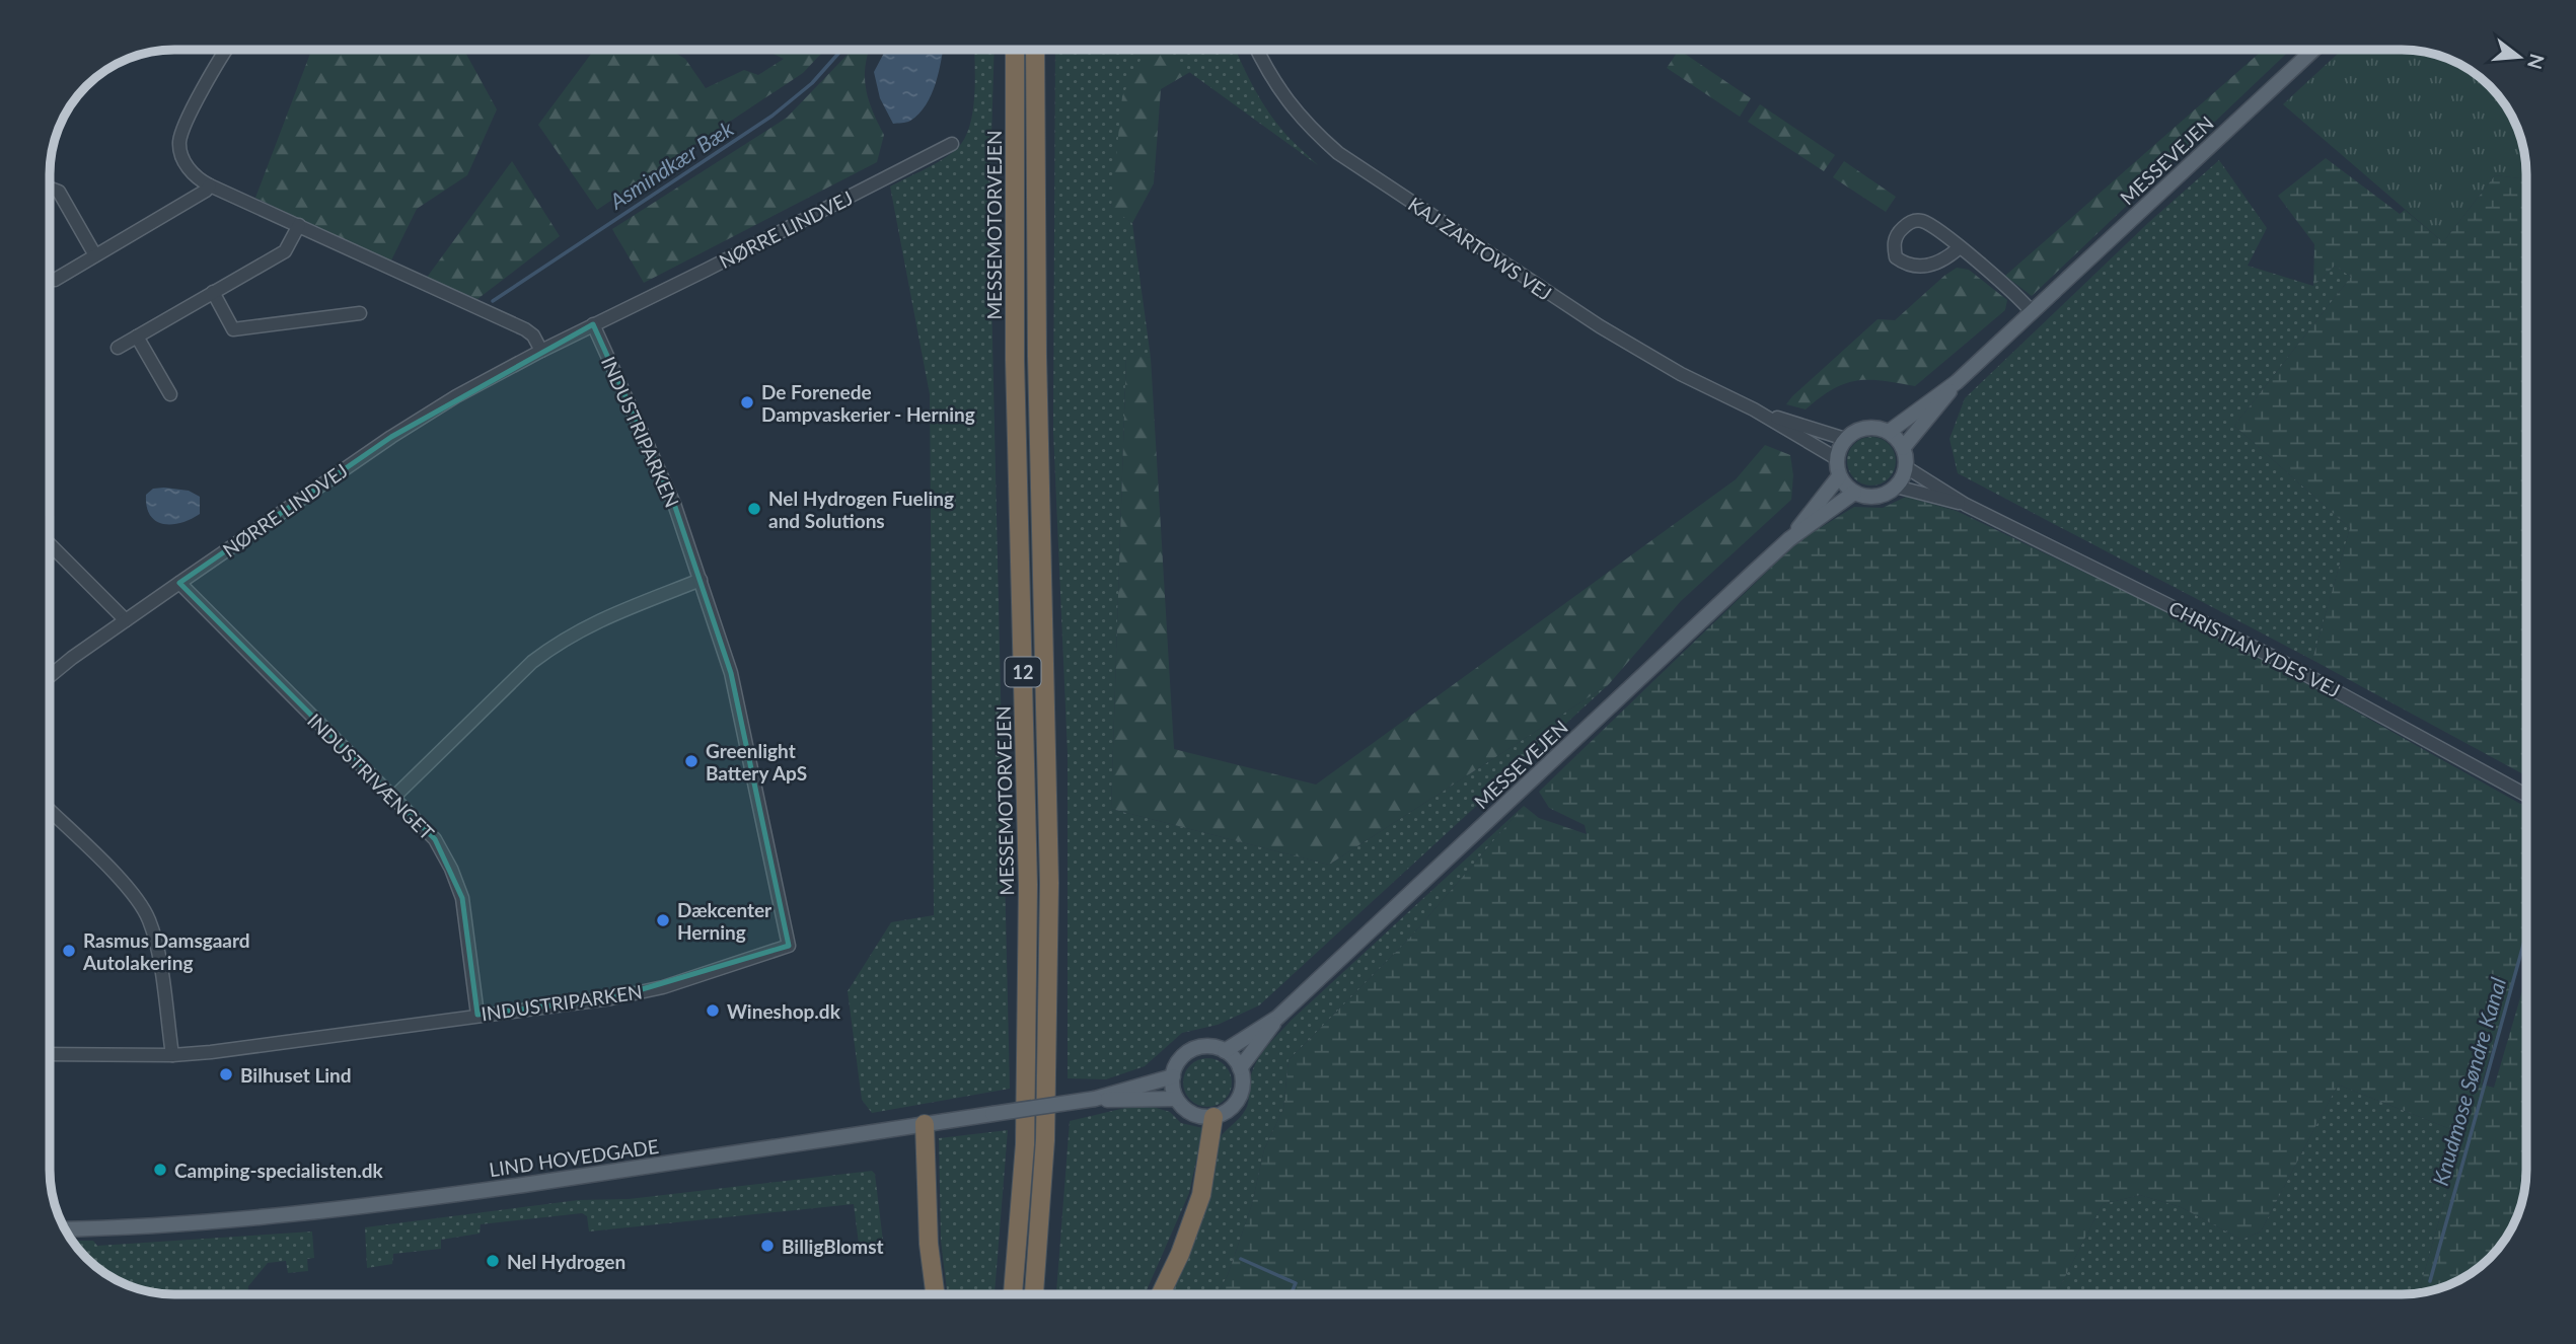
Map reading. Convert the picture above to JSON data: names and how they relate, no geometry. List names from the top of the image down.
{
  "streets": {
    "highway": ["MESSEMOTORVEJEN", "12"],
    "main road": ["MESSEVEJEN", "LIND HOVEDGADE"],
    "street": [
      "NØRRE LINDVEJ",
      "KAJ ZARTOWS VEJ",
      "INDUSTRIPARKEN",
      "CHRISTIAN YDES VEJ",
      "INDUSTRIVÆNGET"
    ]
  },
  "crossings": [
    ["MESSEVEJEN", "KAJ ZARTOWS VEJ"],
    ["MESSEVEJEN", "CHRISTIAN YDES VEJ"],
    ["MESSEVEJEN", "LIND HOVEDGADE"],
    ["NØRRE LINDVEJ", "INDUSTRIPARKEN"],
    ["NØRRE LINDVEJ", "INDUSTRIVÆNGET"],
    ["KAJ ZARTOWS VEJ", "CHRISTIAN YDES VEJ"],
    ["INDUSTRIPARKEN", "INDUSTRIVÆNGET"]
  ],
  "water": ["Asmindkær Bæk", "Knudmose Søndre Kanal"],
  "places": [
    "De Forenede Dampvaskerier - Herning",
    "Nel Hydrogen Fueling and Solutions",
    "Greenlight Battery ApS",
    "Dækcenter Herning",
    "Rasmus Damsgaard Autolakering",
    "Wineshop.dk",
    "Bilhuset Lind",
    "Camping-specialisten.dk",
    "BilligBlomst",
    "Nel Hydrogen"
  ],
  "north": "right"
}
